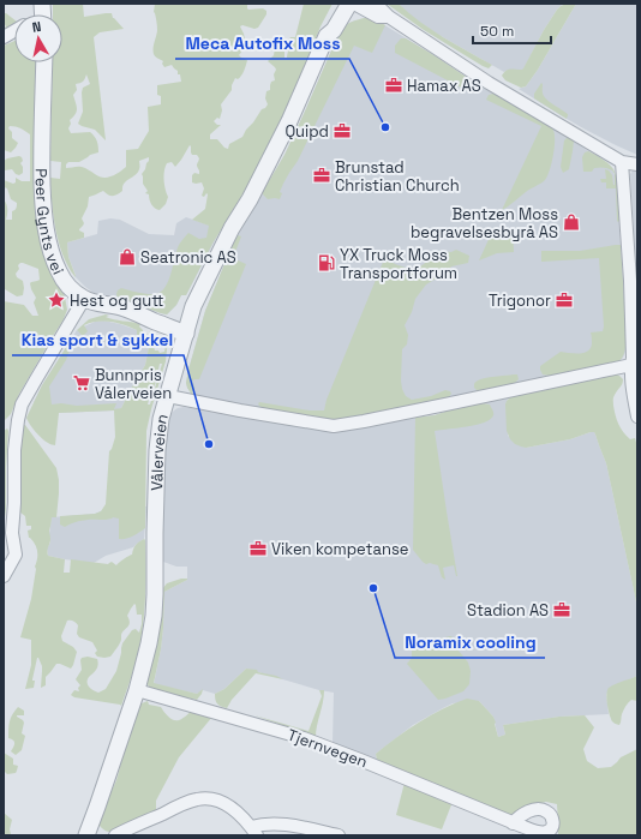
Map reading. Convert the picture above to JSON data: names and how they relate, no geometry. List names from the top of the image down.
{
  "streets": {
    "street": ["Peer Gynts vei", "Vålerveien", "Tjernvegen"]
  },
  "crossings": [
    ["Peer Gynts vei", "Vålerveien"],
    ["Vålerveien", "Tjernvegen"]
  ],
  "places": {
    "office": [
      "Hamax AS",
      "Quipd",
      "Brunstad Christian Church",
      "Trigonor",
      "Viken kompetanse",
      "Stadion AS"
    ],
    "other": ["Meca Autofix Moss", "Kias sport & sykkel", "Noramix cooling"],
    "shop": ["Bentzen Moss begravelsesbyrå AS", "Seatronic AS"],
    "fuel station": ["YX Truck Moss Transportforum"],
    "place": ["Hest og gutt"],
    "supermarket": ["Bunnpris Vålerveien"]
  },
  "scale_bar": "50 m",
  "north": "top"
}
